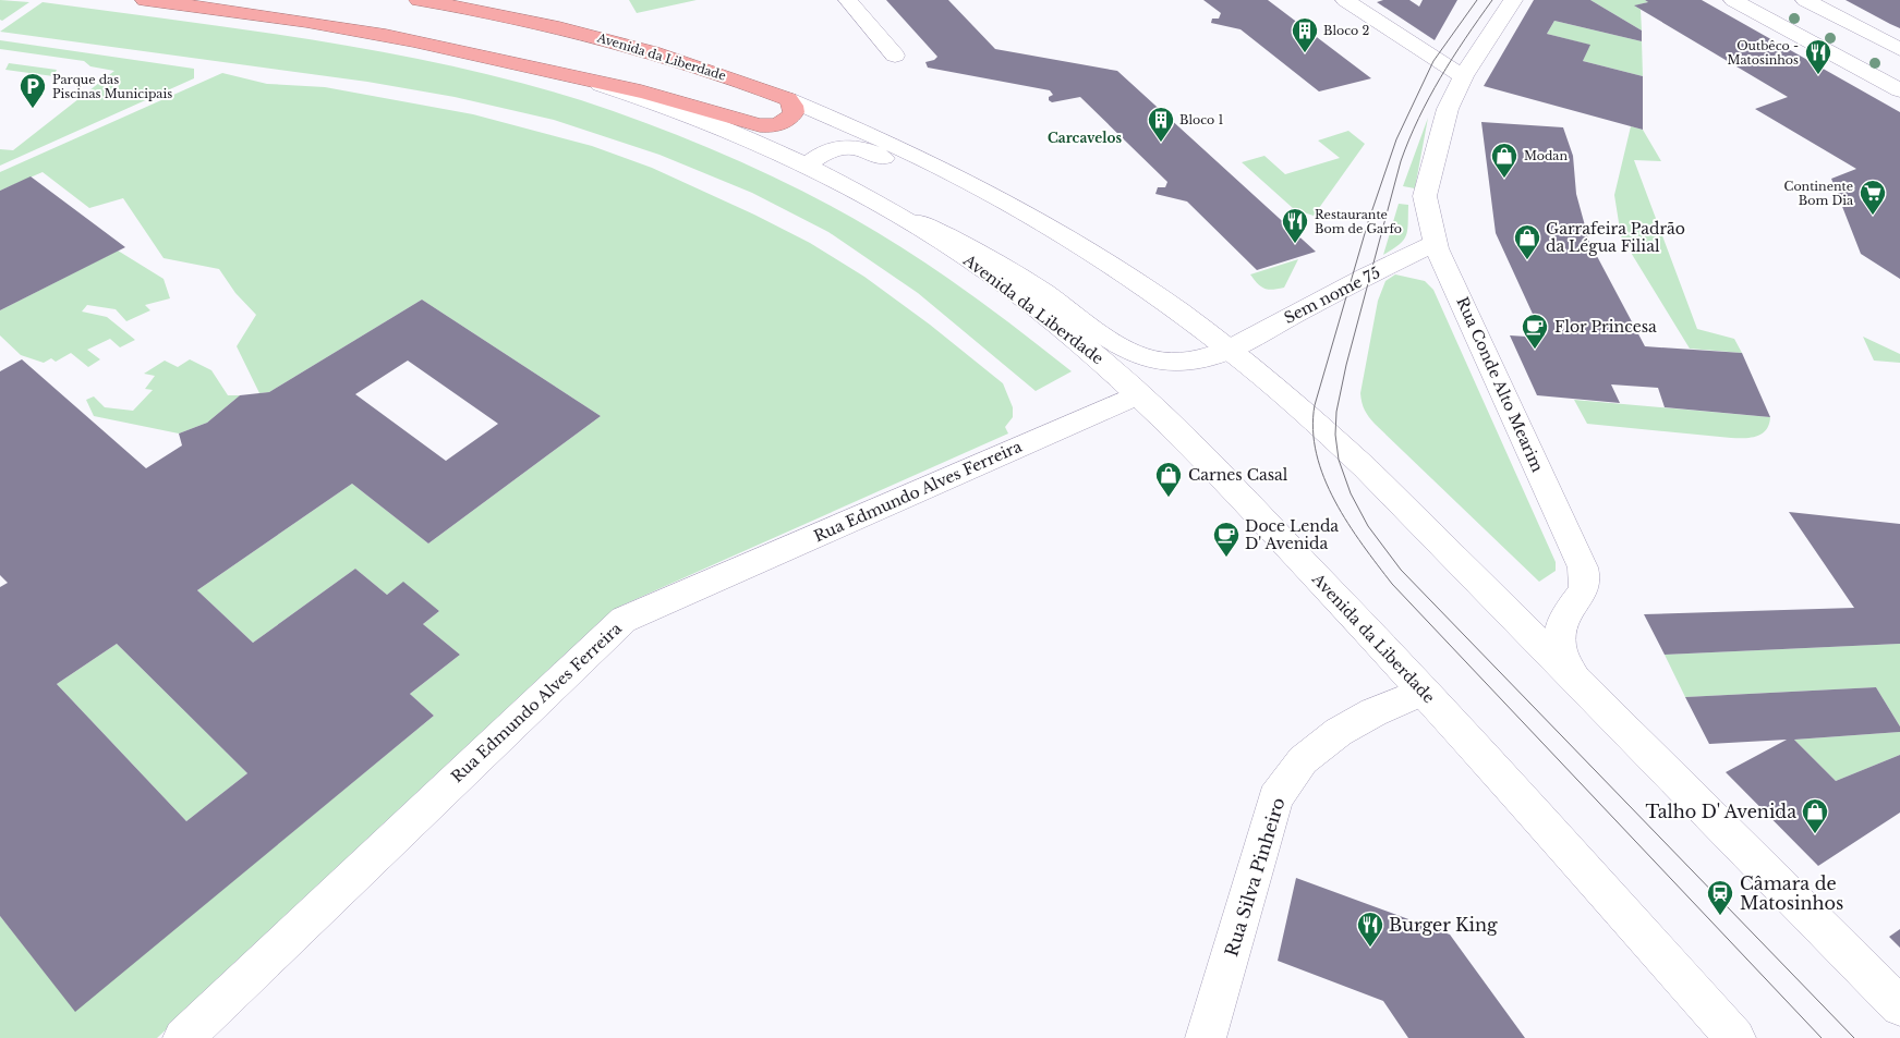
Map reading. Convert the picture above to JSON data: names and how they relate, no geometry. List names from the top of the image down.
{
  "streets": {
    "highway": ["Avenida da Liberdade"],
    "main road": [
      "Sem nome 75",
      "Rua Conde Alto Mearim",
      "Rua Edmundo Alves Ferreira",
      "Rua Silva Pinheiro"
    ]
  },
  "crossings": [
    ["Avenida da Liberdade", "Sem nome 75"],
    ["Avenida da Liberdade", "Rua Conde Alto Mearim"],
    ["Avenida da Liberdade", "Rua Edmundo Alves Ferreira"],
    ["Avenida da Liberdade", "Rua Silva Pinheiro"],
    ["Sem nome 75", "Rua Conde Alto Mearim"]
  ],
  "districts": ["Carcavelos"],
  "places": {
    "building": ["Bloco 2", "Bloco 1"],
    "restaurant": ["Outbêco - Matosinhos", "Restaurante Bom de Garfo", "Burger King"],
    "parking": ["Parque das Piscinas Municipais"],
    "shop": [
      "Modan",
      "Garrafeira Padrão da Légua Filial",
      "Carnes Casal",
      "Talho D' Avenida"
    ],
    "supermarket": ["Continente Bom Dia"],
    "cafe": ["Flor Princesa", "Doce Lenda D' Avenida"],
    "station": ["Câmara de Matosinhos"]
  }
}
